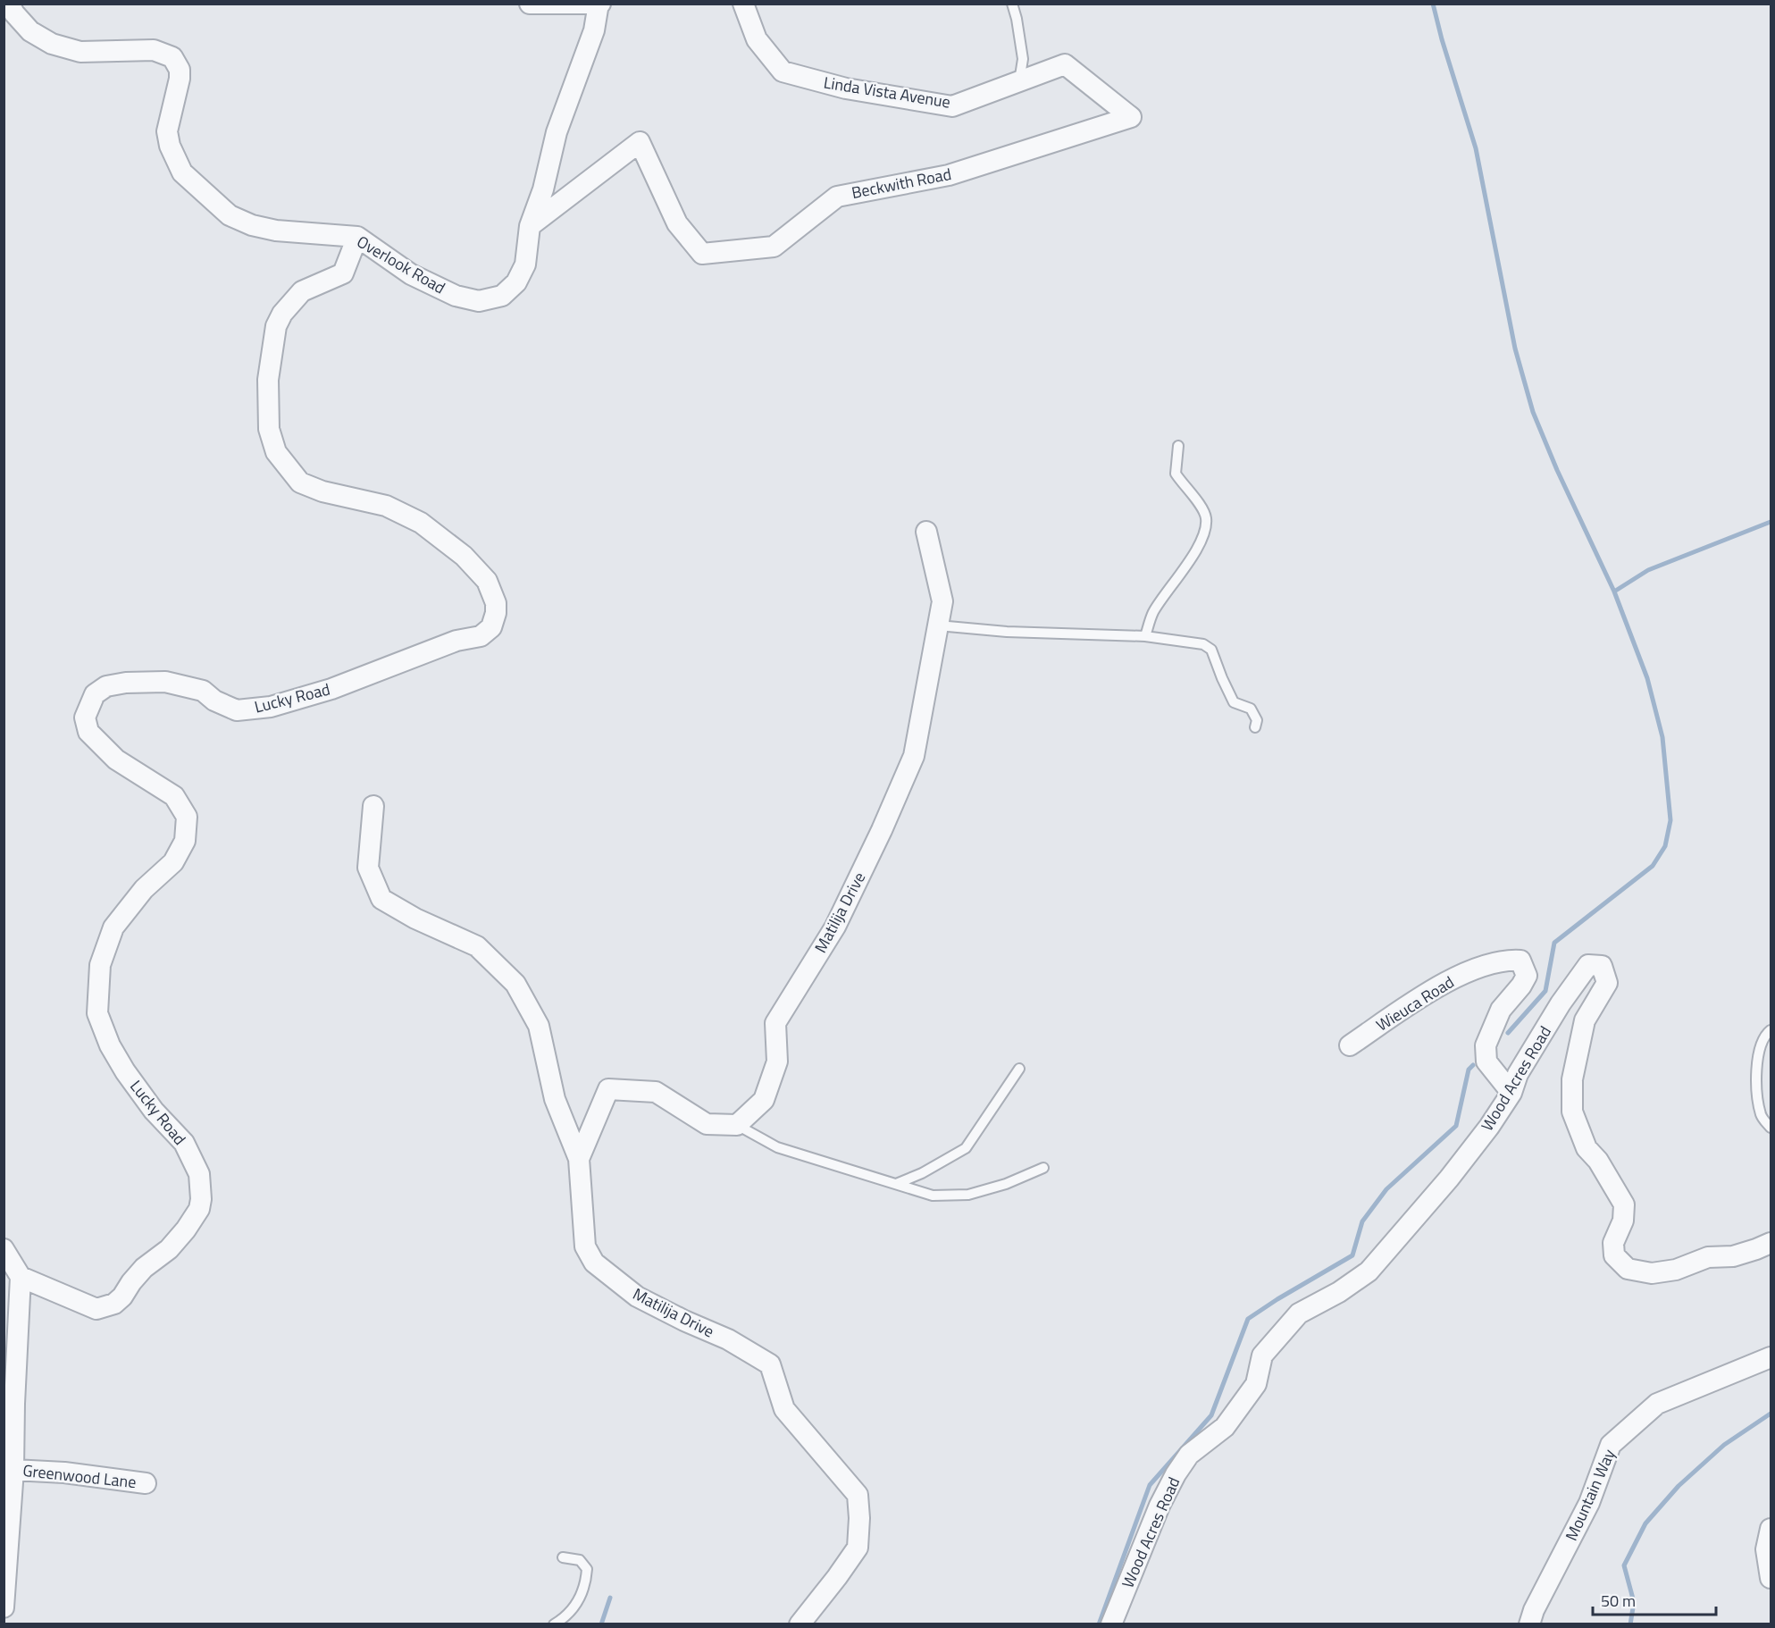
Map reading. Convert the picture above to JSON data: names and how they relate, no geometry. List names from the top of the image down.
{
  "streets": {
    "street": [
      "Linda Vista Avenue",
      "Beckwith Road",
      "Overlook Road",
      "Lucky Road",
      "Matilija Drive",
      "Wieuca Road",
      "Wood Acres Road",
      "Greenwood Lane",
      "Mountain Way"
    ]
  },
  "crossings": [
    ["Linda Vista Avenue", "Beckwith Road"],
    ["Beckwith Road", "Overlook Road"],
    ["Overlook Road", "Lucky Road"],
    ["Lucky Road", "Greenwood Lane"],
    ["Wieuca Road", "Wood Acres Road"]
  ],
  "scale_bar": "50 m"
}
